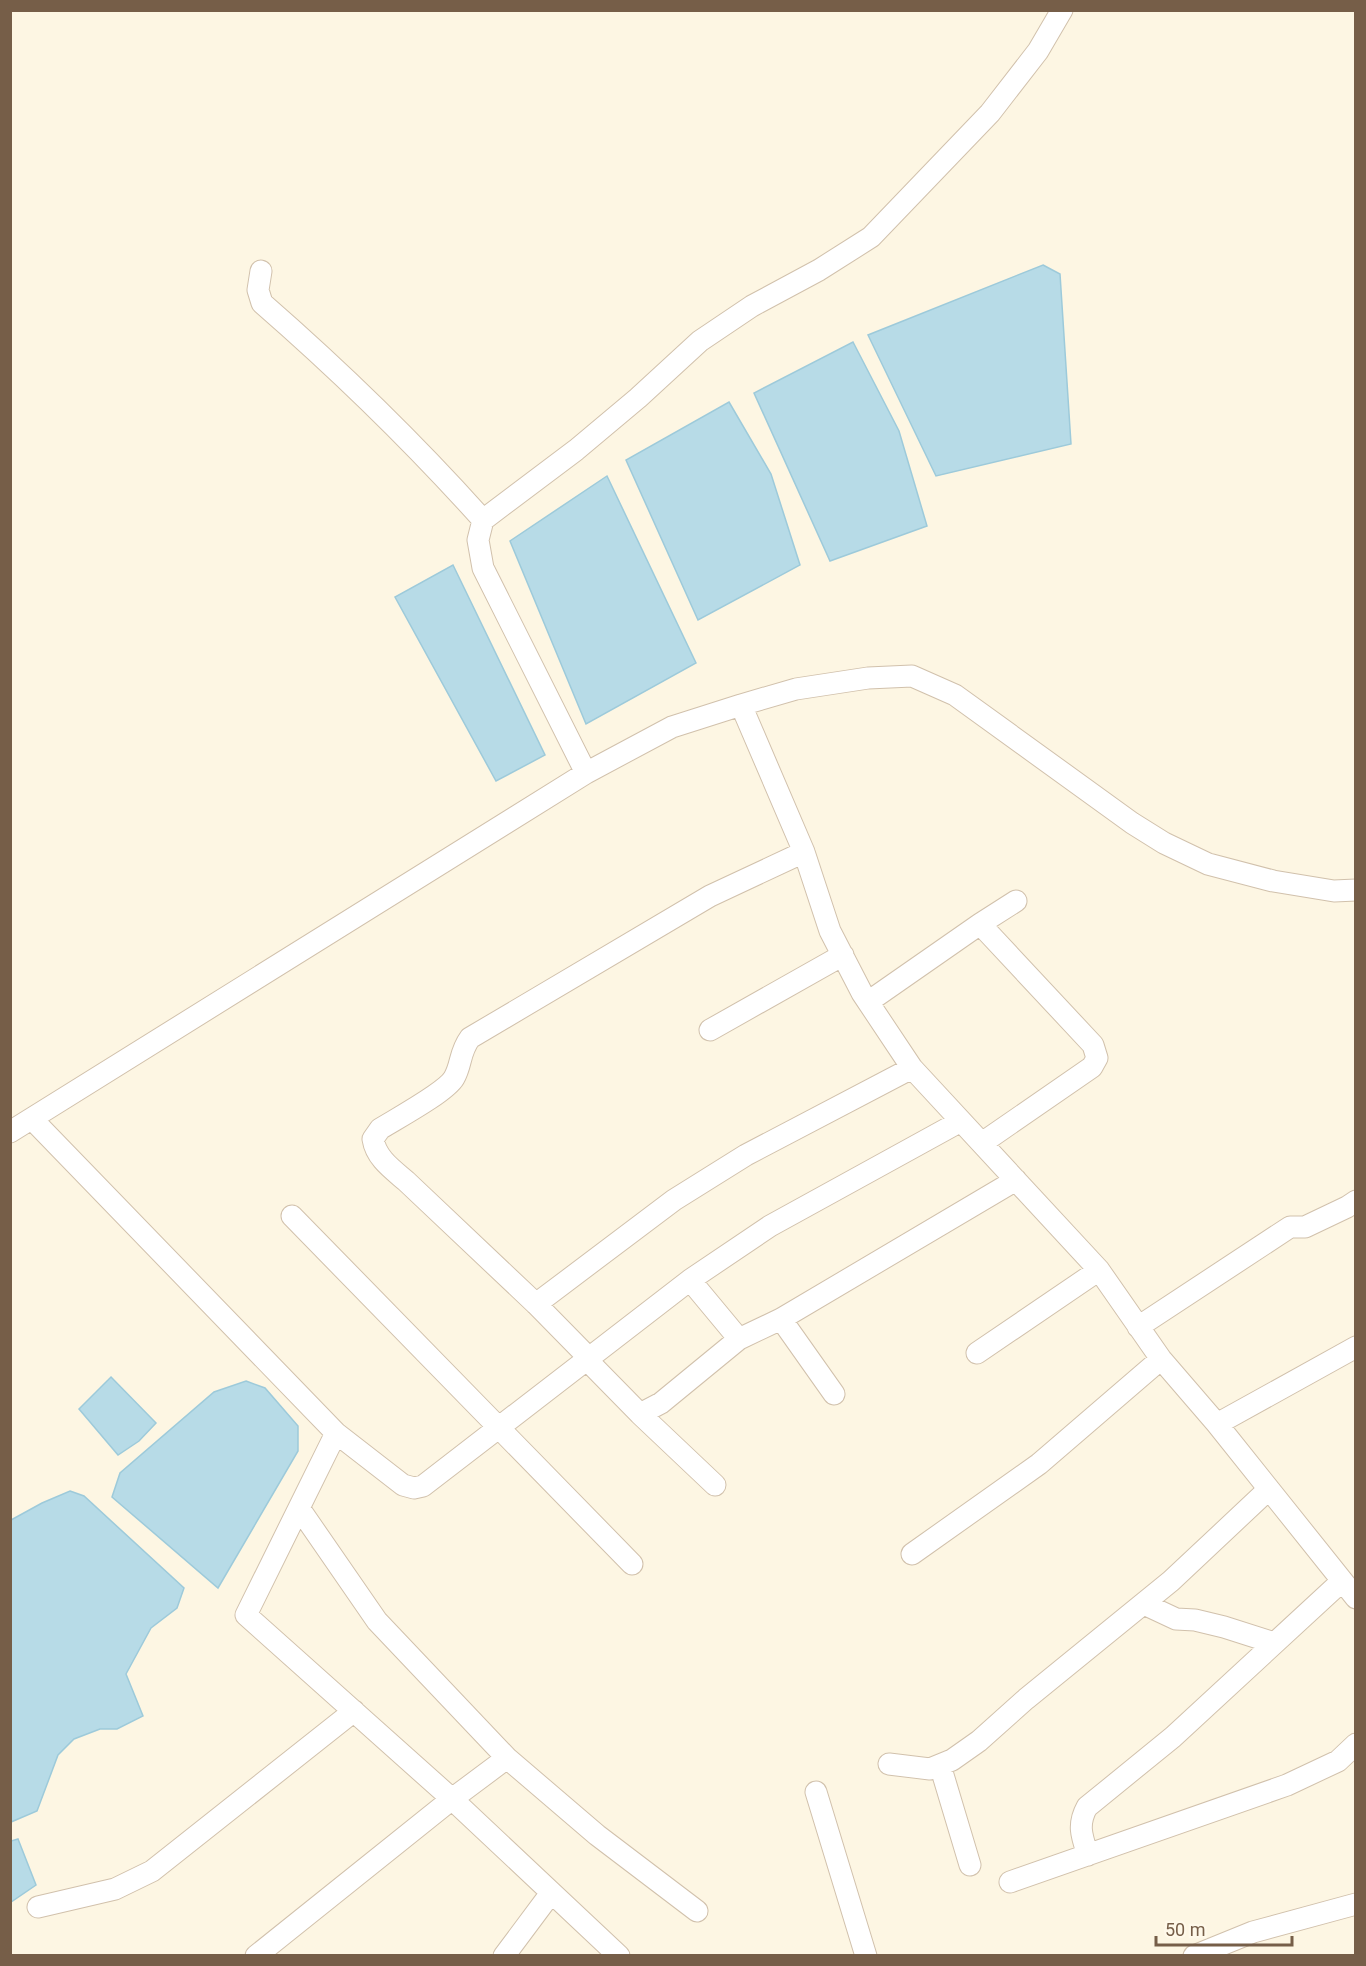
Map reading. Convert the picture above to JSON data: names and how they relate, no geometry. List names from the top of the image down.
{
  "scale_bar": "50 m"
}
